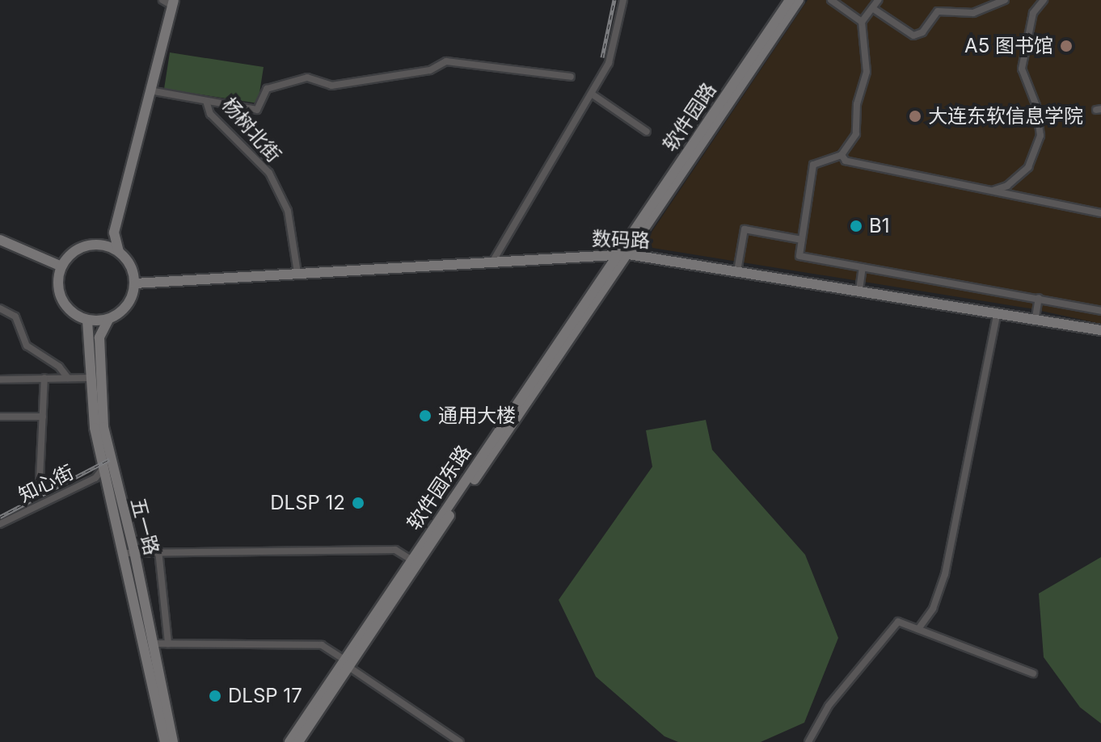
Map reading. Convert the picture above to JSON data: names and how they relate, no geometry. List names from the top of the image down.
{
  "streets": {
    "main road": [
      "软件园路",
      "数码路",
      "软件园东路",
      "五一路"
    ],
    "street": ["杨树北街", "知心街"]
  },
  "crossings": [
    ["软件园路", "数码路"],
    ["软件园路", "软件园东路"],
    ["杨树北街", "数码路"],
    ["数码路", "软件园东路"],
    ["数码路", "五一路"],
    ["知心街", "五一路"]
  ],
  "places": [
    "A5 图书馆",
    "大连东软信息学院",
    "B1",
    "通用大楼",
    "DLSP 12",
    "DLSP 17"
  ]
}
